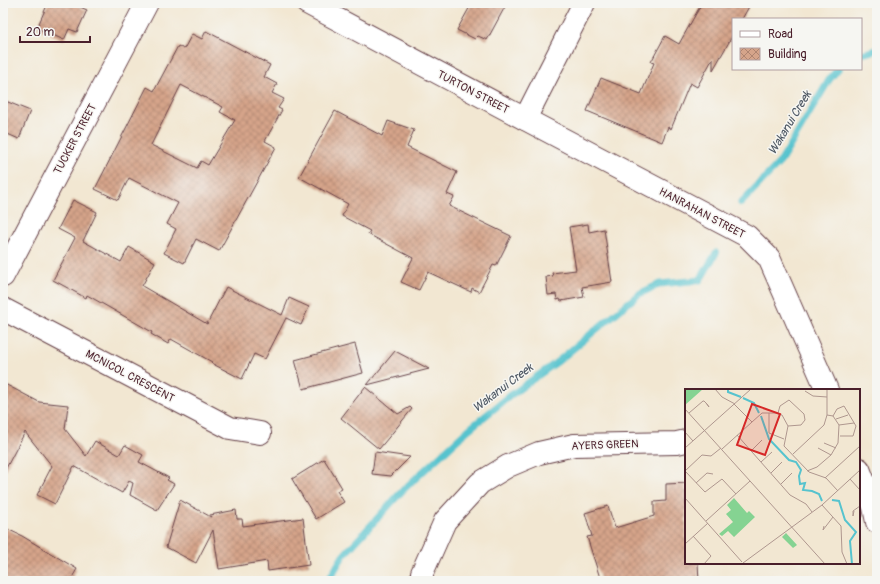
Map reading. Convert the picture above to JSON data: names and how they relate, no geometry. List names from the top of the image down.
{
  "streets": {
    "street": [
      "TURTON STREET",
      "TUCKER STREET",
      "HANRAHAN STREET",
      "MCNICOL CRESCENT",
      "AYERS GREEN"
    ]
  },
  "crossings": [
    ["TURTON STREET", "HANRAHAN STREET"]
  ],
  "water": ["Wakanui Creek"],
  "legend": ["Road", "Building"],
  "scale_bar": "20 m"
}
